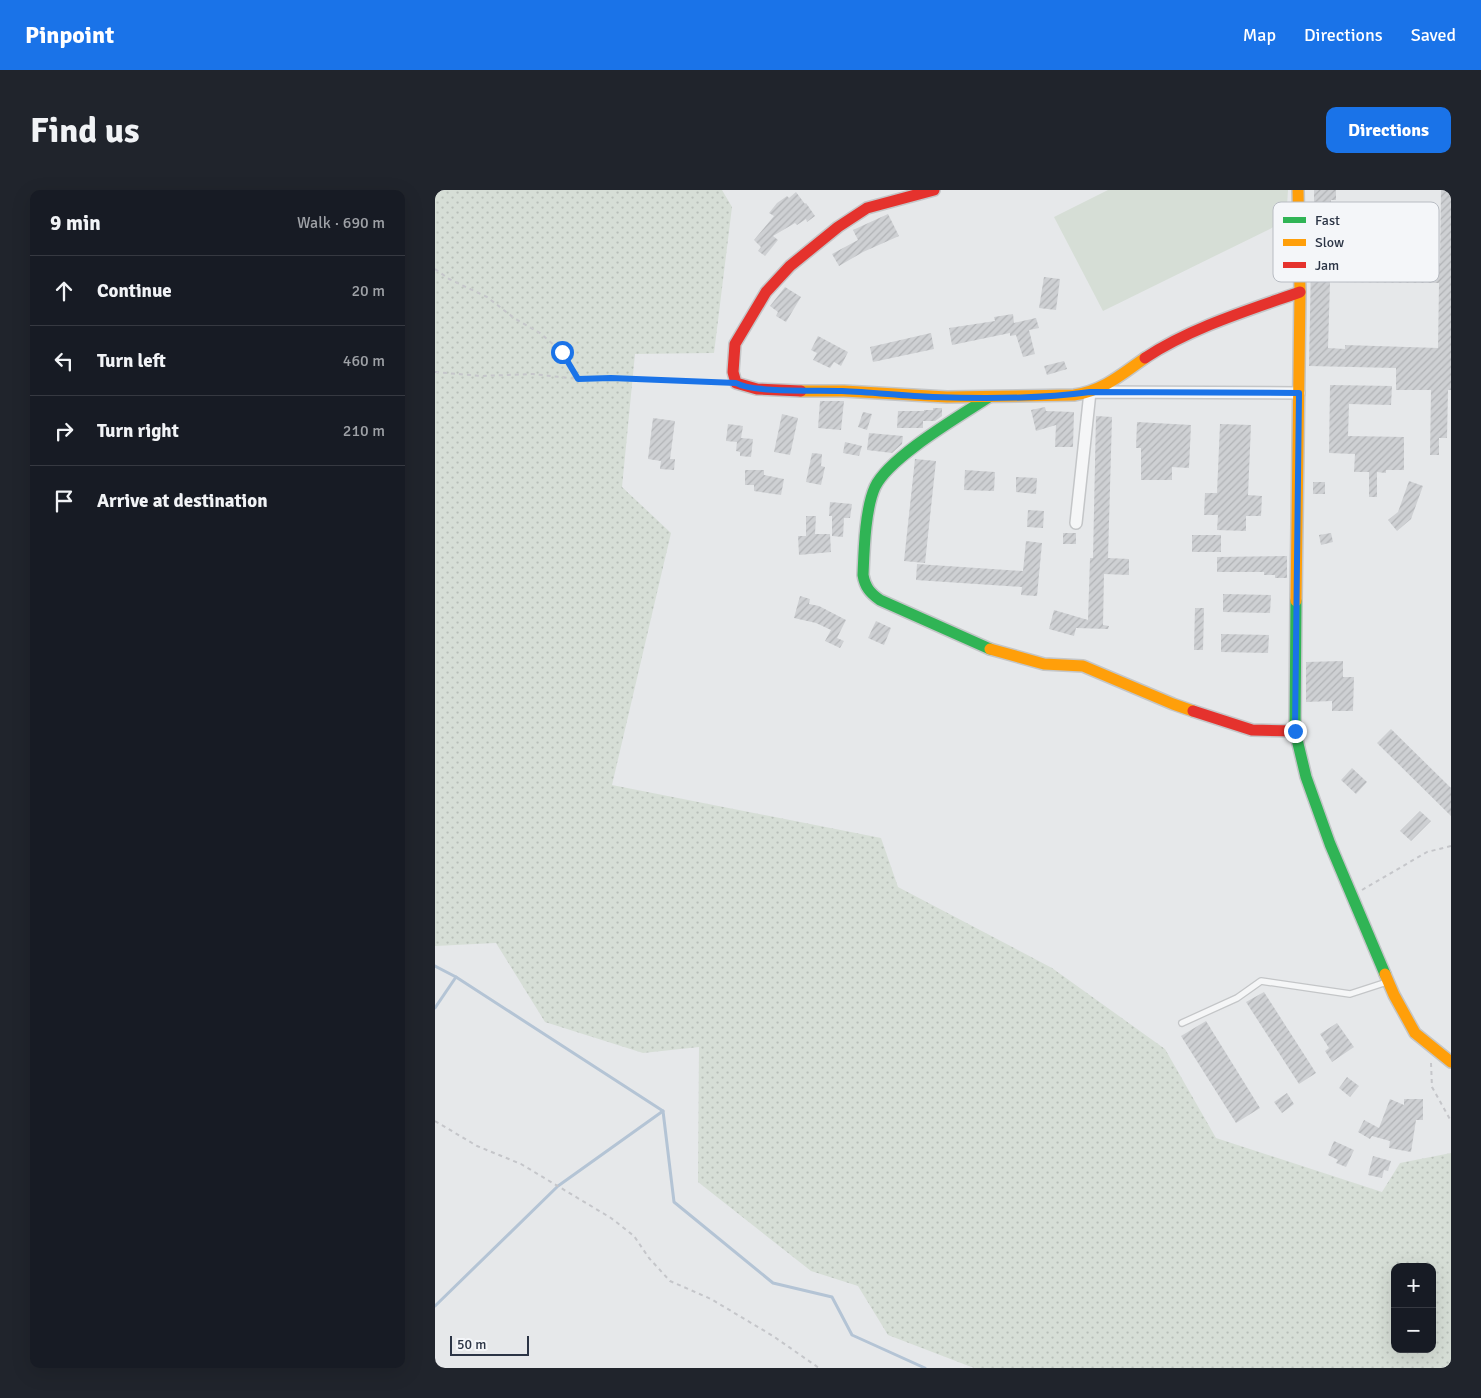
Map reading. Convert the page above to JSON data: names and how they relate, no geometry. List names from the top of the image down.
{
  "legend": ["Fast", "Slow", "Jam"],
  "scale_bar": "50 m",
  "page": {
    "header": "Pinpoint",
    "nav": ["Map", "Directions", "Saved"],
    "buttons": "Directions",
    "title": "Find us",
    "heading": ["9 min", "Walk · 690 m"],
    "list": [
      ["Continue", "20 m"],
      ["Turn left", "460 m"],
      ["Turn right", "210 m"],
      "Arrive at destination"
    ],
    "map_buttons": ["+", "−"],
    "scale": "50 m"
  }
}
